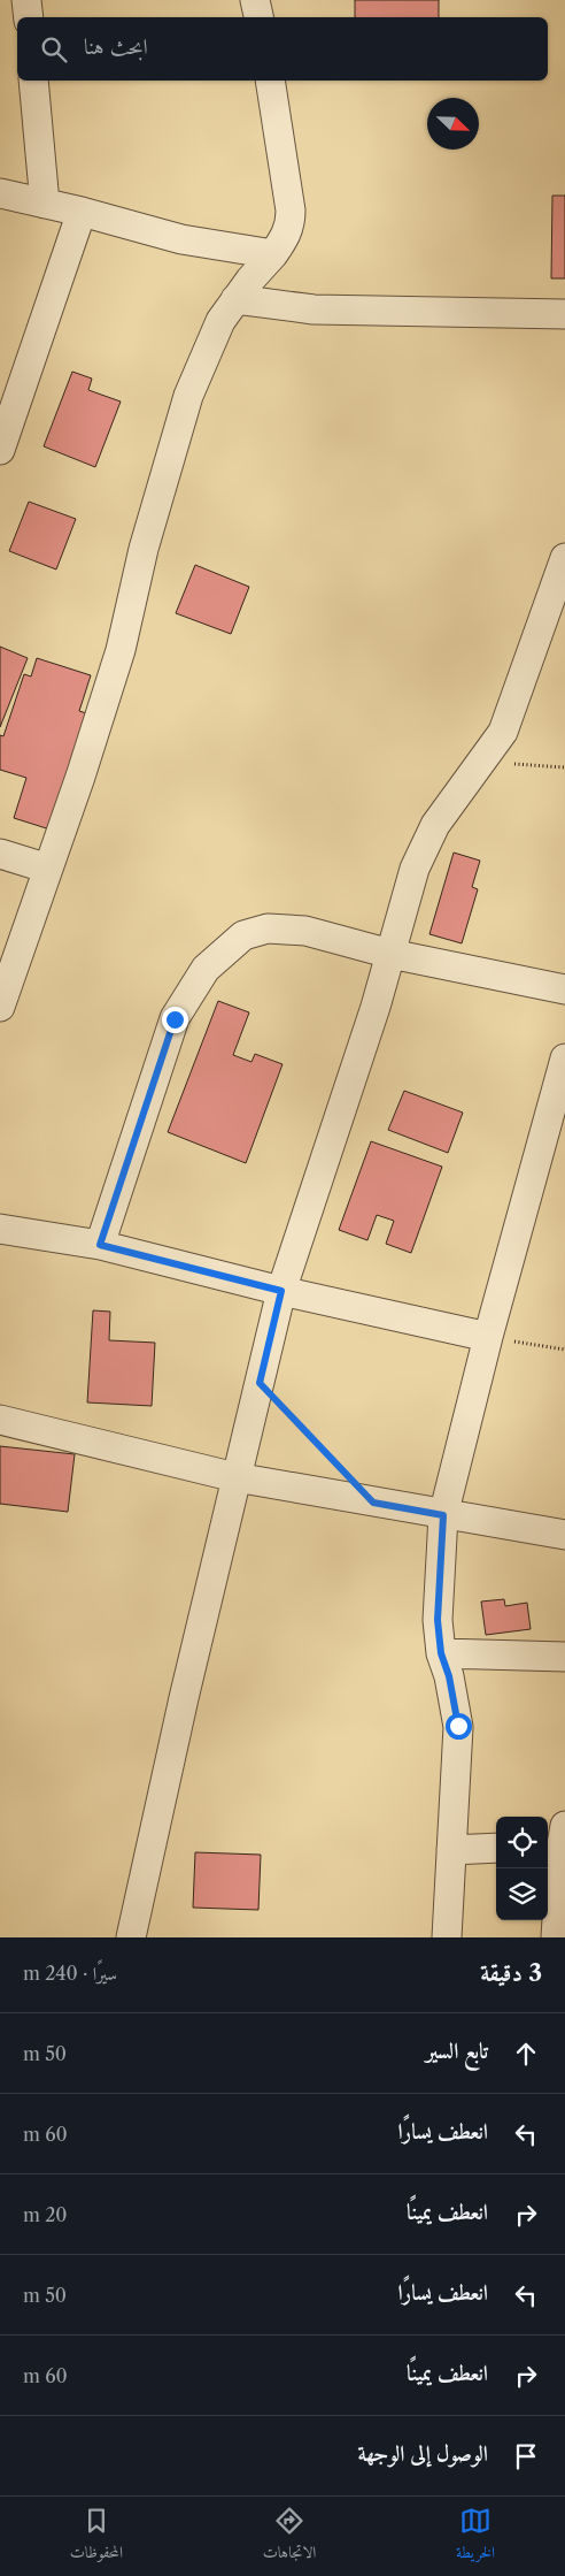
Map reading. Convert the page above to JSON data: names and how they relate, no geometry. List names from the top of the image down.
{
  "north": "bottom right",
  "page": {
    "search": "ابحث هنا",
    "heading": ["3 دقيقة", "سيرًا · 240 m"],
    "list": [
      ["تابع السير", "50 m"],
      ["انعطف يسارًا", "60 m"],
      ["انعطف يمينًا", "20 m"],
      ["انعطف يسارًا", "50 m"],
      ["انعطف يمينًا", "60 m"],
      "الوصول إلى الوجهة"
    ],
    "nav": ["الخريطة", "الاتجاهات", "المحفوظات"]
  }
}
